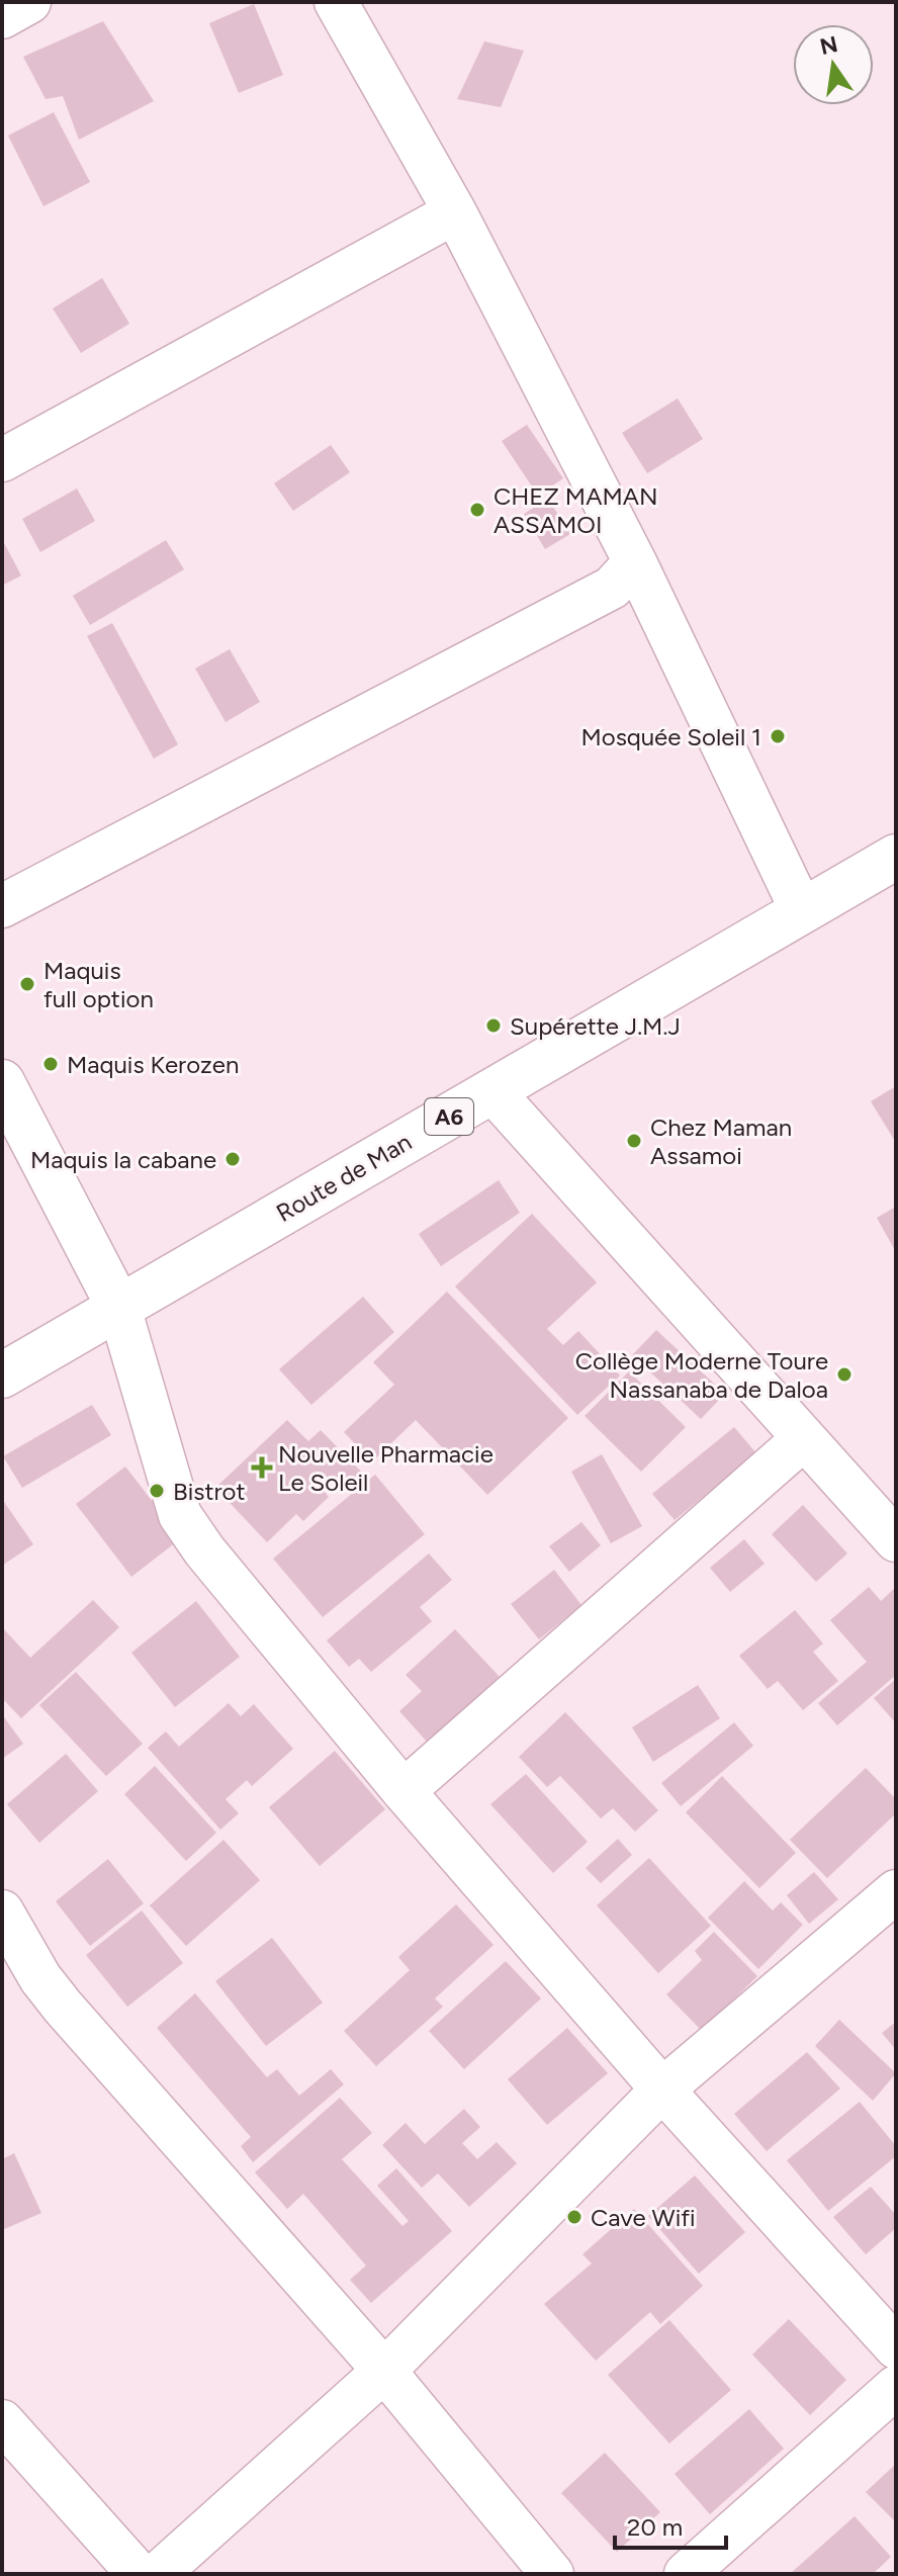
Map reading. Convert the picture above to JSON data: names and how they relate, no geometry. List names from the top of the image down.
{
  "streets": {
    "main road": ["A6", "Route de Man"]
  },
  "places": {
    "other": [
      "CHEZ MAMAN ASSAMOI",
      "Mosquée Soleil 1",
      "Maquis full option",
      "Supérette J.M.J",
      "Maquis Kerozen",
      "Chez Maman Assamoi",
      "Maquis la cabane",
      "Collège Moderne Toure Nassanaba de Daloa",
      "Bistrot",
      "Cave Wifi"
    ],
    "health": ["Nouvelle Pharmacie Le Soleil"]
  },
  "scale_bar": "20 m",
  "north": "top"
}
